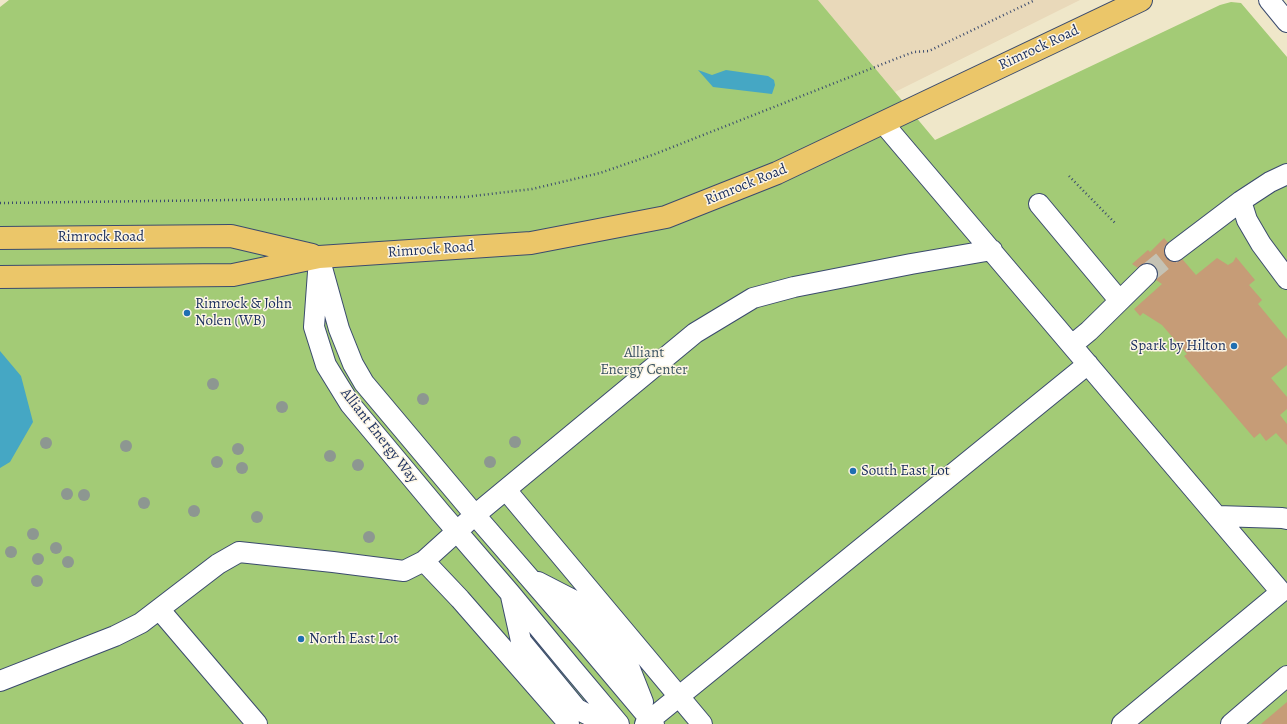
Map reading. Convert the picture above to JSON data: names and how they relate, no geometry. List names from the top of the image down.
{
  "streets": {
    "main road": ["Rimrock Road"],
    "street": ["Alliant Energy Way"]
  },
  "crossings": [
    ["Rimrock Road", "Alliant Energy Way"]
  ],
  "parks": ["Alliant Energy Center"],
  "places": [
    "Rimrock & John Nolen (WB)",
    "Spark by Hilton",
    "South East Lot",
    "North East Lot"
  ]
}
